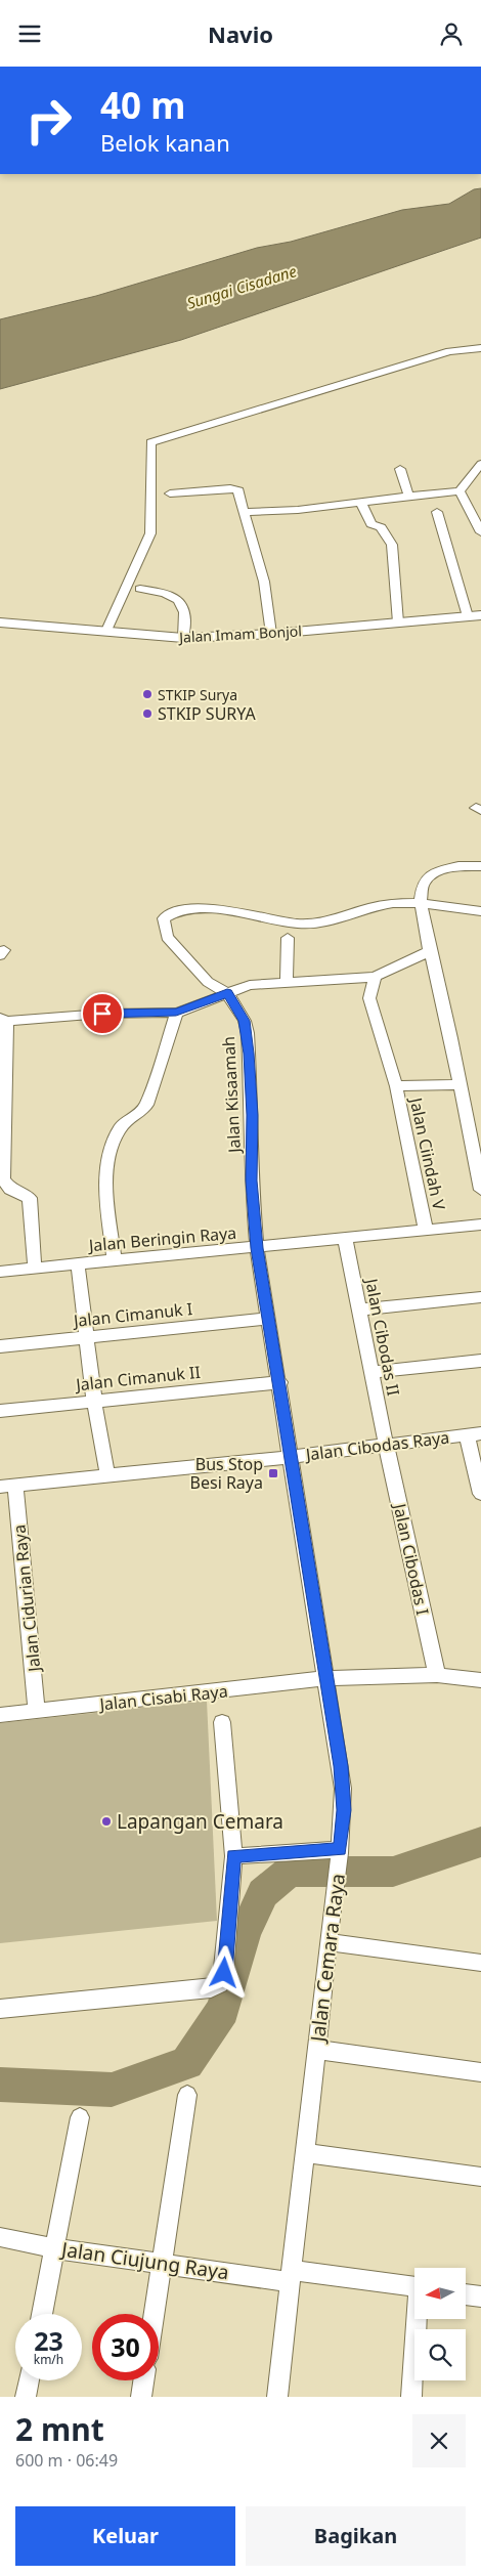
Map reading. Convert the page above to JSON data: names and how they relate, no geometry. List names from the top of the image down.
{
  "streets": {
    "main road": ["Jalan Imam Bonjol"],
    "street": [
      "Jalan Kisaamah",
      "Jalan Ciindah V",
      "Jalan Beringin Raya",
      "Jalan Cimanuk I",
      "Jalan Cibodas II",
      "Jalan Cimanuk II",
      "Jalan Cibodas Raya",
      "Jalan Cibodas I",
      "Jalan Cidurian Raya",
      "Jalan Cisabi Raya",
      "Jalan Cemara Raya",
      "Jalan Ciujung Raya"
    ]
  },
  "crossings": [
    ["Jalan Kisaamah", "Jalan Beringin Raya"],
    ["Jalan Kisaamah", "Jalan Cemara Raya"],
    ["Jalan Ciindah V", "Jalan Beringin Raya"],
    ["Jalan Beringin Raya", "Jalan Cibodas II"],
    ["Jalan Beringin Raya", "Jalan Cemara Raya"],
    ["Jalan Cimanuk I", "Jalan Cemara Raya"],
    ["Jalan Cibodas II", "Jalan Cibodas Raya"],
    ["Jalan Cibodas II", "Jalan Cibodas I"],
    ["Jalan Cimanuk II", "Jalan Cemara Raya"],
    ["Jalan Cibodas Raya", "Jalan Cibodas I"],
    ["Jalan Cibodas Raya", "Jalan Cidurian Raya"],
    ["Jalan Cibodas Raya", "Jalan Cemara Raya"],
    ["Jalan Cidurian Raya", "Jalan Cisabi Raya"],
    ["Jalan Cisabi Raya", "Jalan Cemara Raya"],
    ["Jalan Cemara Raya", "Jalan Ciujung Raya"]
  ],
  "water": ["Sungai Cisadane"],
  "places": {
    "other": ["STKIP Surya", "STKIP SURYA", "Lapangan Cemara"],
    "transit": ["Bus Stop Besi Raya"]
  },
  "north": "left",
  "page": {
    "header": "Navio",
    "turn": ["40 m", "Belok kanan"],
    "speed": "23 km/h",
    "limit": "30",
    "heading": ["2 mnt", "600 m · 06:49"],
    "buttons": ["Keluar", "Bagikan"]
  }
}
